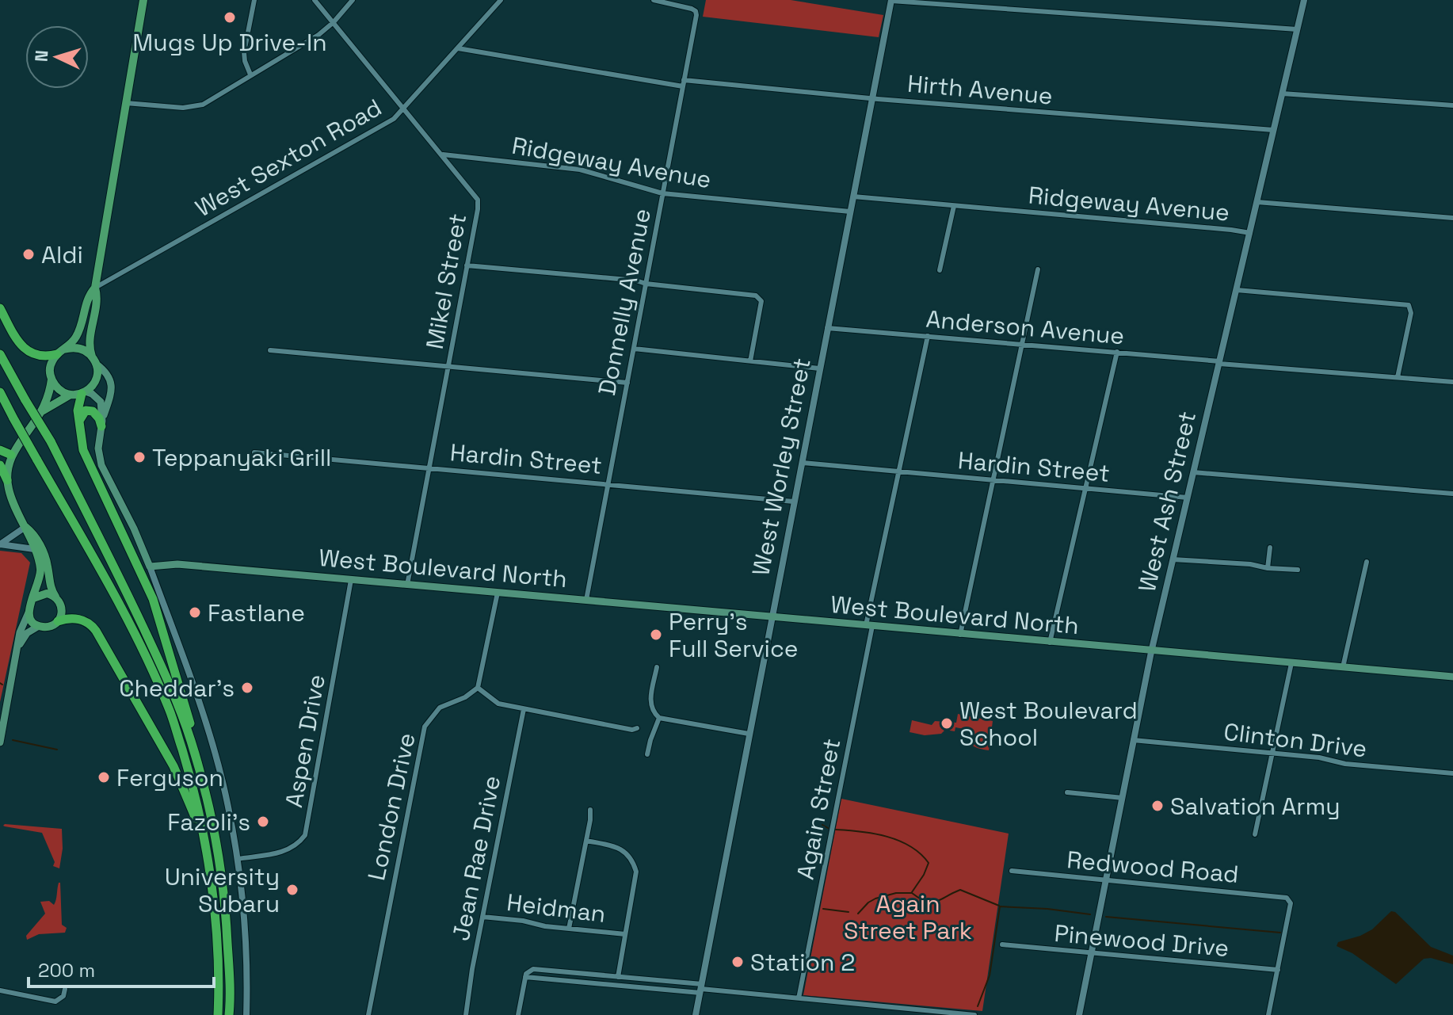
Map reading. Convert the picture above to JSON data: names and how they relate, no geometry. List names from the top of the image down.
{
  "streets": {
    "main road": ["West Boulevard North"],
    "street": [
      "Hirth Avenue",
      "West Sexton Road",
      "Ridgeway Avenue",
      "Mikel Street",
      "Donnelly Avenue",
      "Anderson Avenue",
      "Hardin Street",
      "West Worley Street",
      "West Ash Street",
      "Clinton Drive",
      "Aspen Drive",
      "London Drive",
      "Again Street",
      "Jean Rae Drive",
      "Redwood Road",
      "Heidman",
      "Pinewood Drive"
    ]
  },
  "crossings": [
    ["Hirth Avenue", "West Sexton Road"],
    ["Hirth Avenue", "Donnelly Avenue"],
    ["Hirth Avenue", "West Worley Street"],
    ["Hirth Avenue", "West Ash Street"],
    ["West Sexton Road", "Mikel Street"],
    ["Ridgeway Avenue", "Mikel Street"],
    ["Ridgeway Avenue", "Donnelly Avenue"],
    ["Ridgeway Avenue", "West Worley Street"],
    ["Ridgeway Avenue", "West Ash Street"],
    ["Mikel Street", "Hardin Street"],
    ["Mikel Street", "West Boulevard North"],
    ["Donnelly Avenue", "Hardin Street"],
    ["Donnelly Avenue", "West Boulevard North"],
    ["Anderson Avenue", "West Worley Street"],
    ["Anderson Avenue", "West Ash Street"],
    ["Anderson Avenue", "Again Street"],
    ["Hardin Street", "West Worley Street"],
    ["Hardin Street", "West Ash Street"],
    ["Hardin Street", "Again Street"],
    ["West Worley Street", "West Boulevard North"],
    ["West Ash Street", "West Boulevard North"],
    ["West Ash Street", "Clinton Drive"],
    ["West Ash Street", "Redwood Road"],
    ["West Ash Street", "Pinewood Drive"],
    ["West Boulevard North", "Aspen Drive"],
    ["West Boulevard North", "Again Street"],
    ["Jean Rae Drive", "Heidman"],
    ["Redwood Road", "Pinewood Drive"]
  ],
  "parks": ["Again Street Park"],
  "places": [
    "Mugs Up Drive-In",
    "Aldi",
    "Teppanyaki Grill",
    "Fastlane",
    "Perry's Full Service",
    "Cheddar's",
    "West Boulevard School",
    "Ferguson",
    "Salvation Army",
    "Fazoli's",
    "University Subaru",
    "Station 2"
  ],
  "scale_bar": "200 m",
  "north": "left"
}
